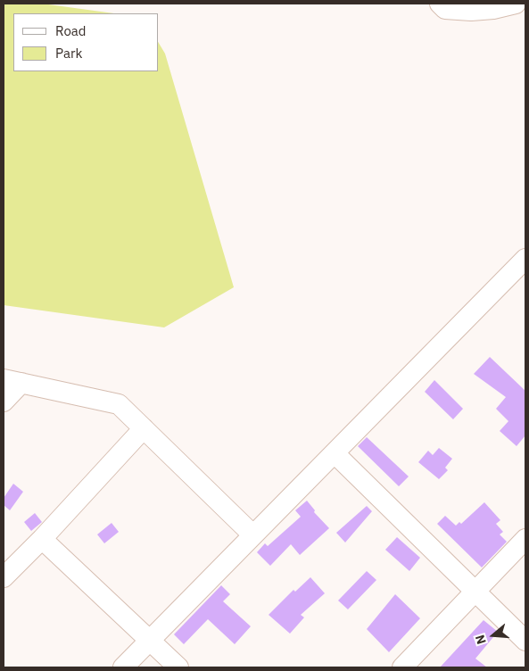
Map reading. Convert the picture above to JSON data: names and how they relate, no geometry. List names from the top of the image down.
{
  "legend": ["Road", "Park"],
  "north": "left"
}
